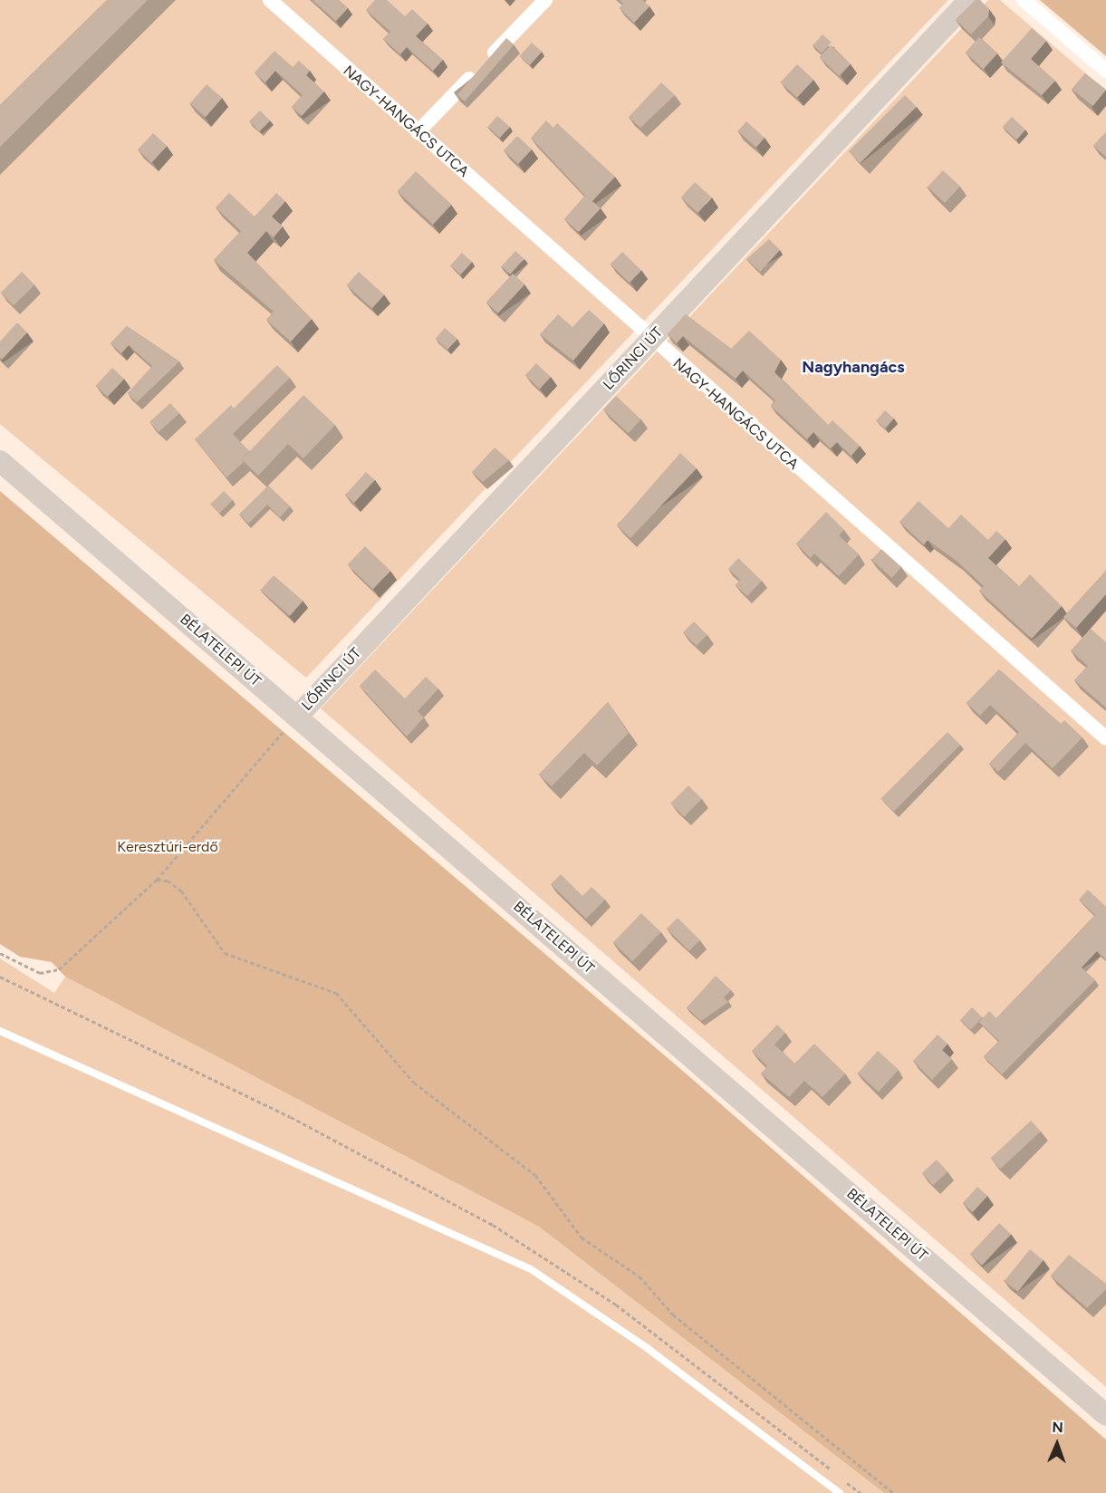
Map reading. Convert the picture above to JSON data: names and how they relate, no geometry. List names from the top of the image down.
{
  "streets": {
    "main road": ["LŐRINCI ÚT", "BÉLATELEPI ÚT"],
    "street": ["NAGY-HANGÁCS UTCA"]
  },
  "crossings": [
    ["NAGY-HANGÁCS UTCA", "LŐRINCI ÚT"],
    ["LŐRINCI ÚT", "BÉLATELEPI ÚT"]
  ],
  "districts": ["Nagyhangács"],
  "parks": ["Keresztúri-erdő"],
  "north": "top"
}
